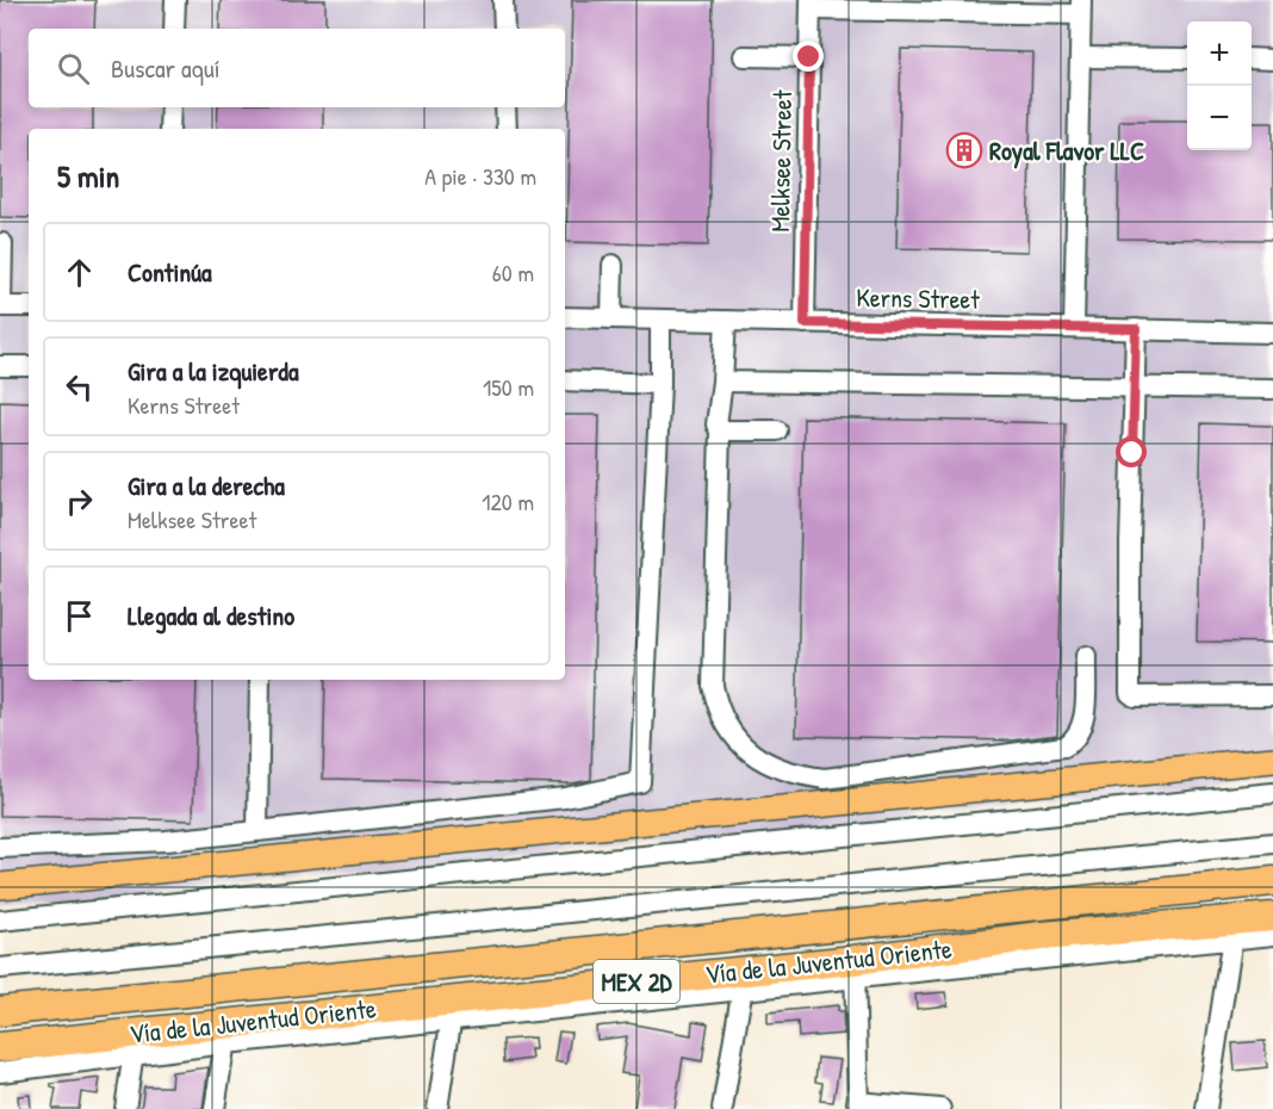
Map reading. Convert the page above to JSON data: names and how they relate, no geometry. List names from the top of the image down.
{
  "streets": {
    "highway": ["Vía de la Juventud Oriente", "MEX 2D"],
    "street": ["Melksee Street", "Kerns Street"]
  },
  "crossings": [
    ["Melksee Street", "Kerns Street"]
  ],
  "places": {
    "building": ["Royal Flavor LLC"]
  },
  "page": {
    "map_buttons": ["+", "−"],
    "search": "Buscar aquí",
    "heading": ["5 min", "A pie · 330 m"],
    "list": [
      ["Continúa", "60 m"],
      ["Gira a la izquierda", "Kerns Street", "150 m"],
      ["Gira a la derecha", "Melksee Street", "120 m"],
      "Llegada al destino"
    ]
  }
}
